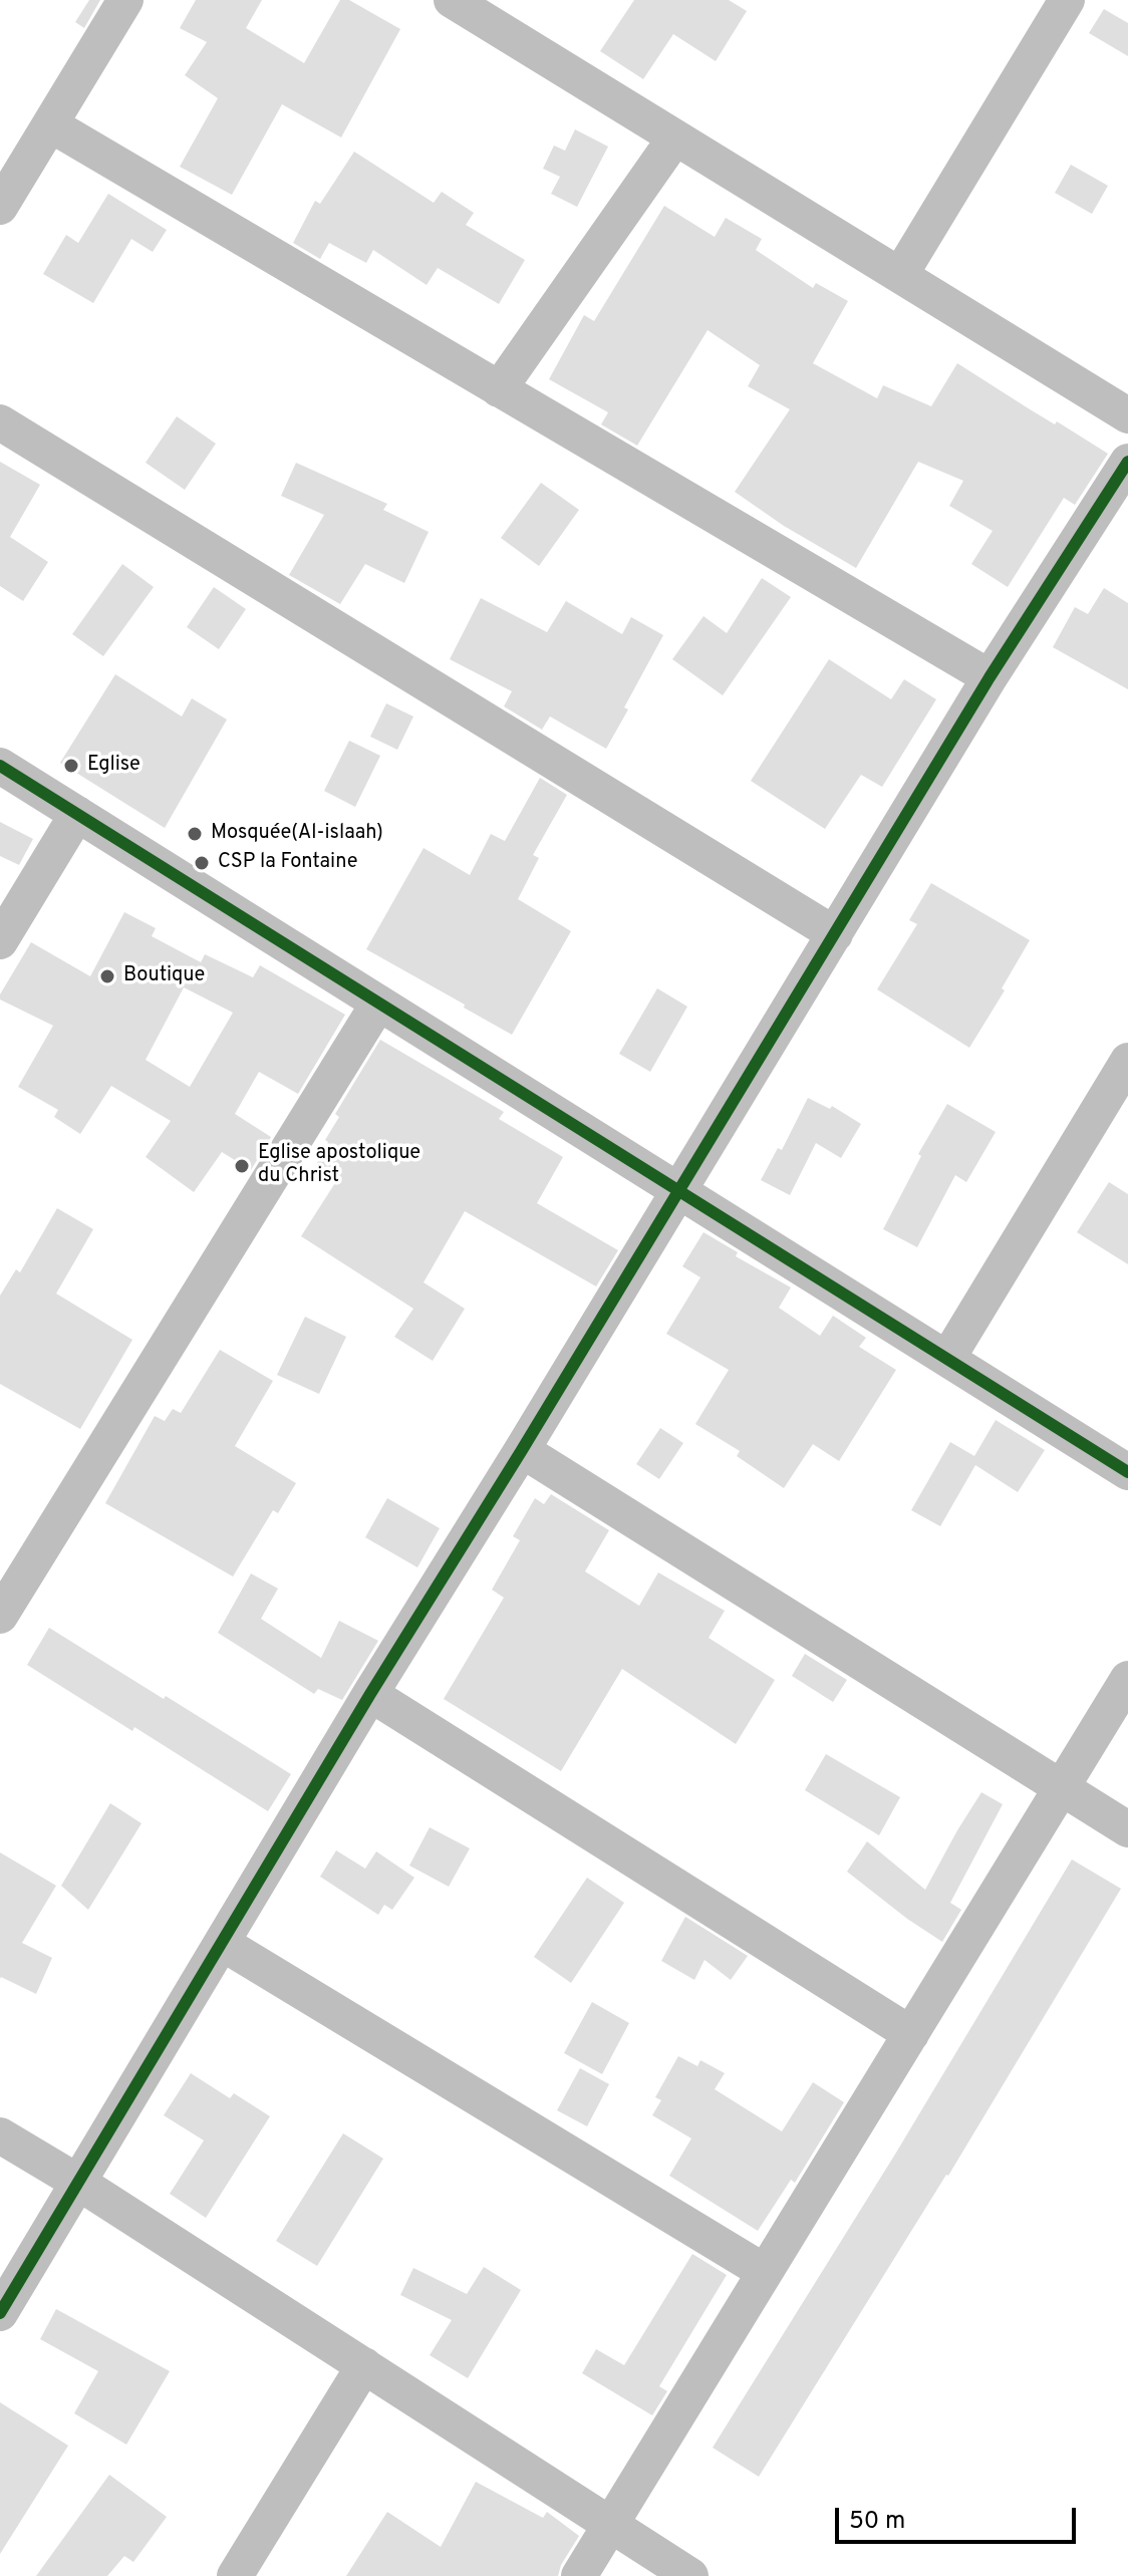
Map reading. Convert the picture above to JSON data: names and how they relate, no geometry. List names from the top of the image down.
{
  "places": [
    "Eglise",
    "Mosquée(Al-islaah)",
    "CSP la Fontaine",
    "Boutique",
    "Eglise apostolique du Christ"
  ],
  "scale_bar": "50 m"
}
